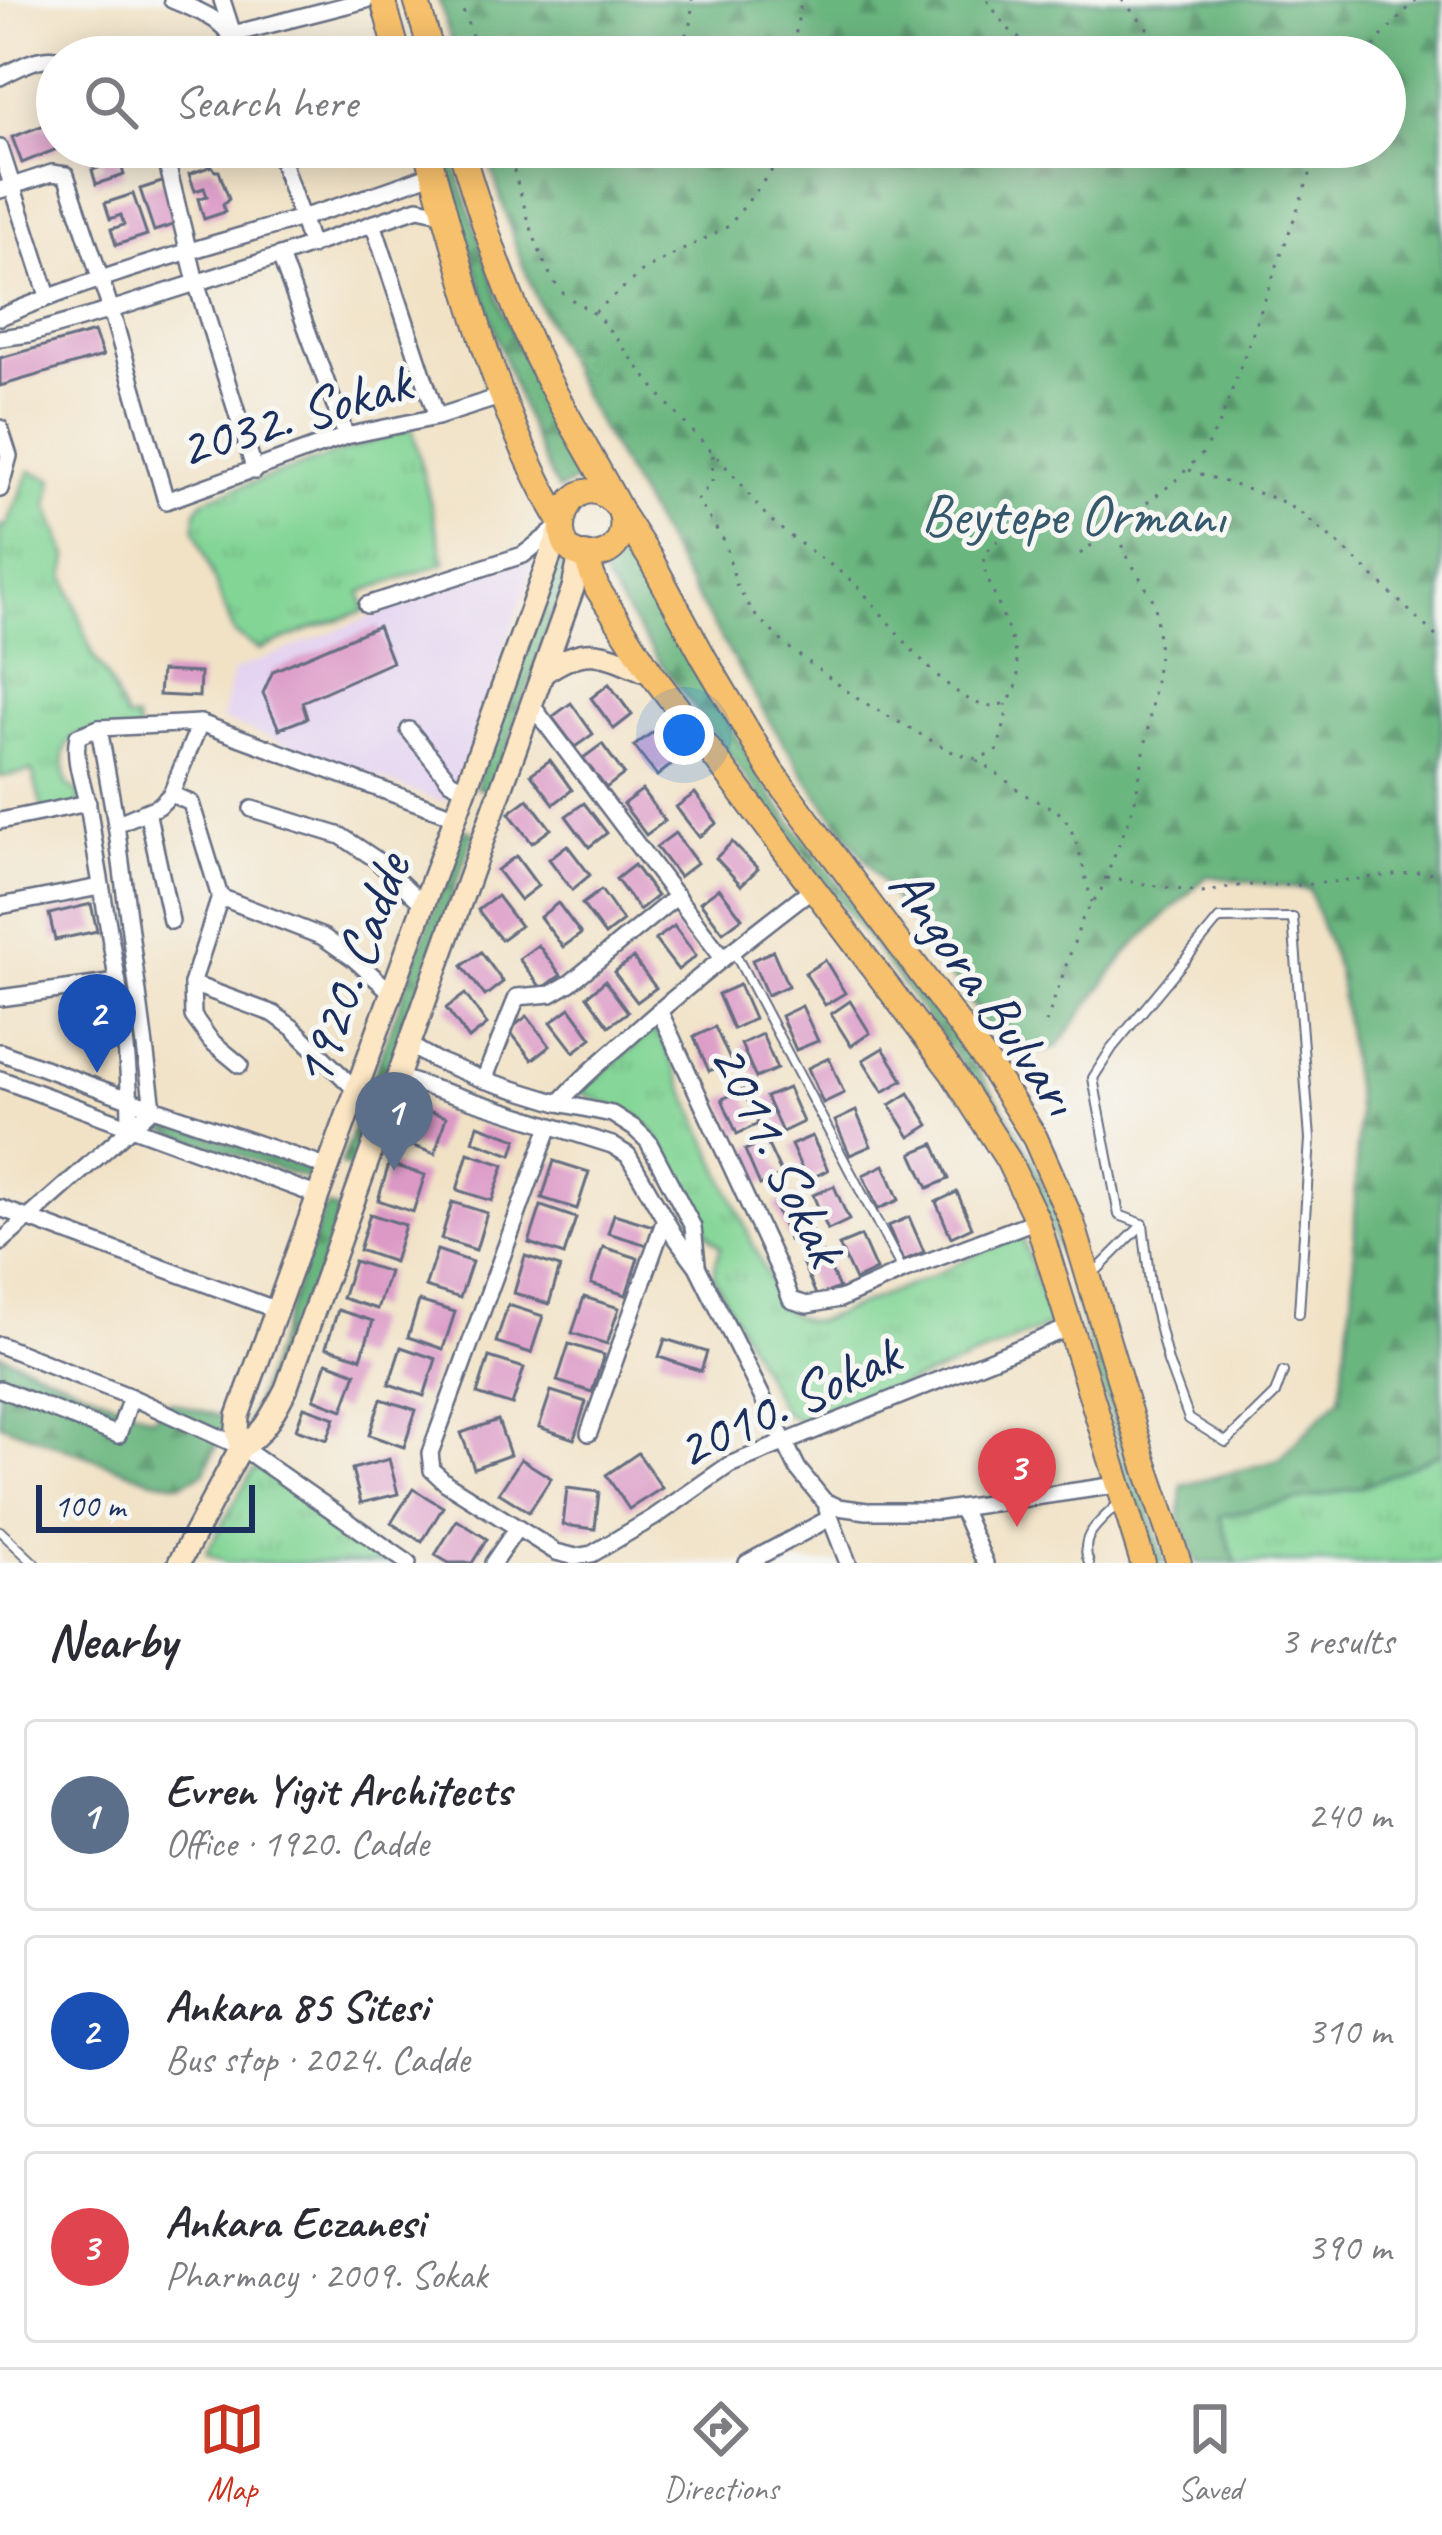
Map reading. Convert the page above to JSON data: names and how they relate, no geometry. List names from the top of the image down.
{
  "streets": {
    "main road": ["1920. Cadde", "Angora Bulvarı"],
    "street": ["2032. Sokak", "2011. Sokak", "2010. Sokak"]
  },
  "crossings": [
    ["2032. Sokak", "Angora Bulvarı"],
    ["1920. Cadde", "Angora Bulvarı"],
    ["Angora Bulvarı", "2010. Sokak"]
  ],
  "parks": ["Beytepe Ormanı"],
  "scale_bar": "100 m",
  "page": {
    "search": "Search here",
    "pins": ["2", "1", "3"],
    "scale": "100 m",
    "heading": ["Nearby", "3 results"],
    "list": [
      {
        "mark": "1",
        "name": "Evren Yigit Architects",
        "note": "Office · 1920. Cadde",
        "value": "240 m"
      },
      {
        "mark": "2",
        "name": "Ankara 85 Sitesi",
        "note": "Bus stop · 2024. Cadde",
        "value": "310 m"
      },
      {
        "mark": "3",
        "name": "Ankara Eczanesi",
        "note": "Pharmacy · 2009. Sokak",
        "value": "390 m"
      }
    ],
    "nav": ["Map", "Directions", "Saved"]
  }
}
